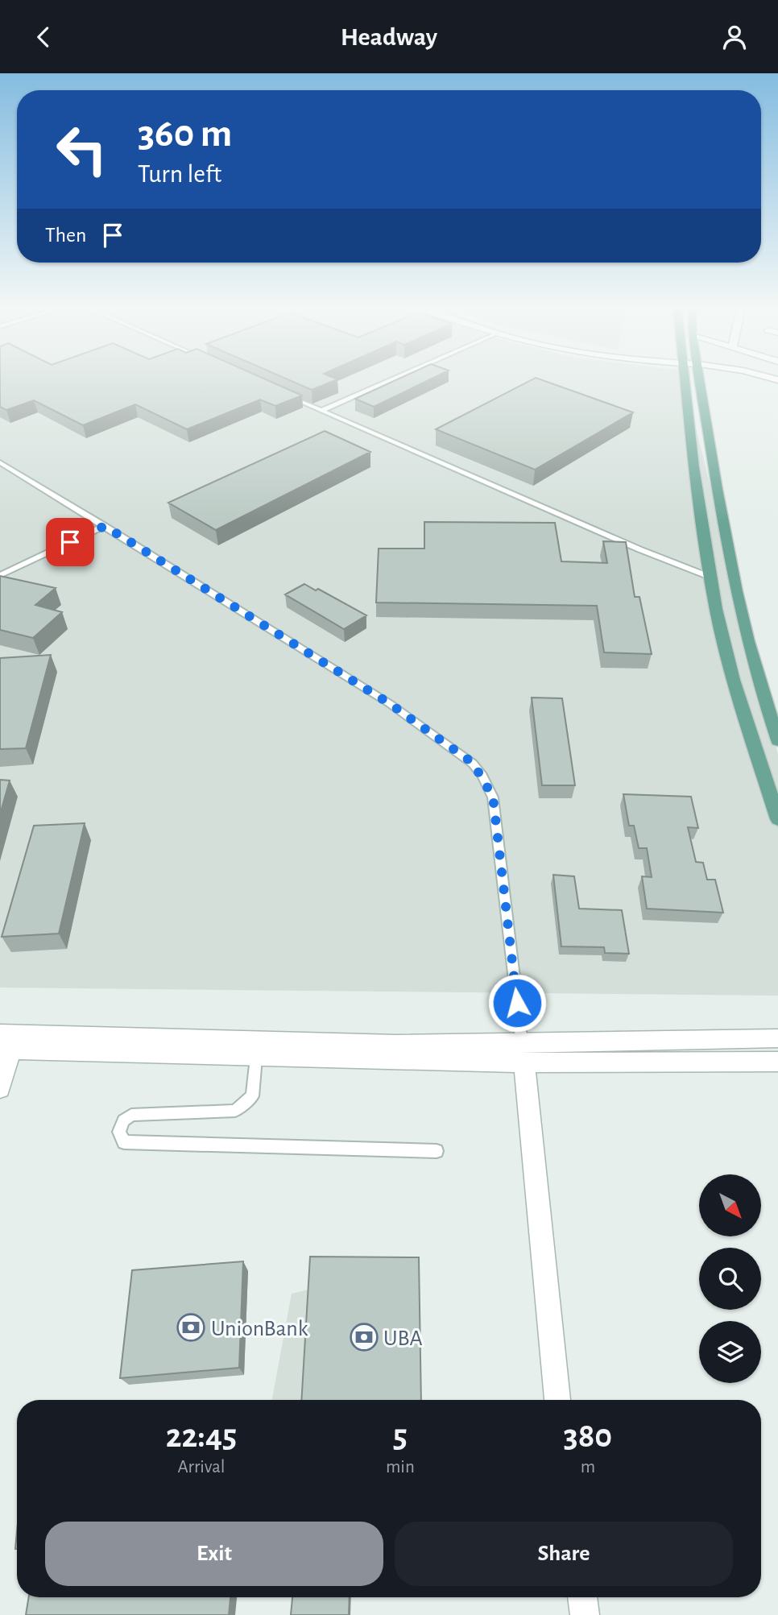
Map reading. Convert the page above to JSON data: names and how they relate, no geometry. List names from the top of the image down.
{
  "places": {
    "bank": ["UnionBank", "UBA"]
  },
  "north": "bottom right",
  "page": {
    "header": "Headway",
    "turn": ["360 m", "Turn left"],
    "then": "Then",
    "eta": [
      "22:45",
      "Arrival",
      "5",
      "min",
      "380",
      "m"
    ],
    "buttons": ["Exit", "Share"]
  }
}
